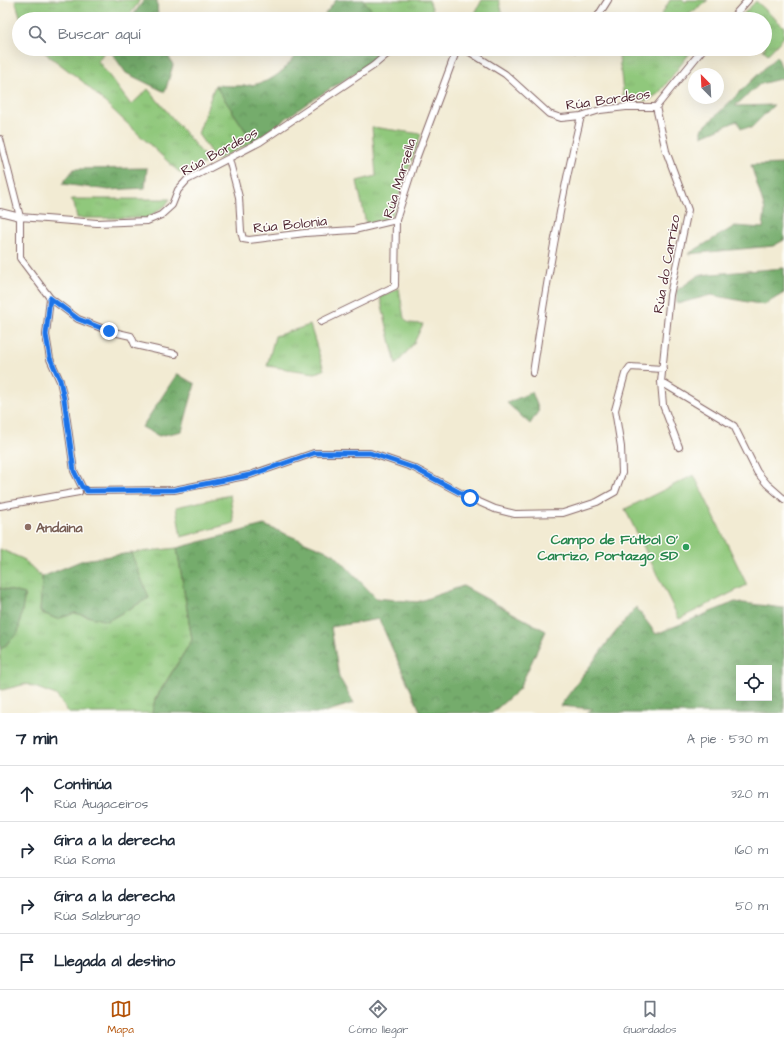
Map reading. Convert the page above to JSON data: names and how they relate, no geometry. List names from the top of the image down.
{
  "streets": {
    "street": [
      "Rúa Bordeos",
      "Rúa Marsella",
      "Rúa Bolonia",
      "Rúa do Carrizo"
    ]
  },
  "crossings": [
    ["Rúa Bordeos", "Rúa Bolonia"],
    ["Rúa Bordeos", "Rúa do Carrizo"],
    ["Rúa Marsella", "Rúa Bolonia"]
  ],
  "places": ["Andaina", "Campo de Fútbol O' Carrizo, Portazgo SD"],
  "north": "top left",
  "page": {
    "search": "Buscar aquí",
    "heading": ["7 min", "A pie · 530 m"],
    "list": [
      ["Continúa", "Rúa Augaceiros", "320 m"],
      ["Gira a la derecha", "Rúa Roma", "160 m"],
      ["Gira a la derecha", "Rúa Salzburgo", "50 m"],
      "Llegada al destino"
    ],
    "nav": ["Mapa", "Cómo llegar", "Guardados"]
  }
}
